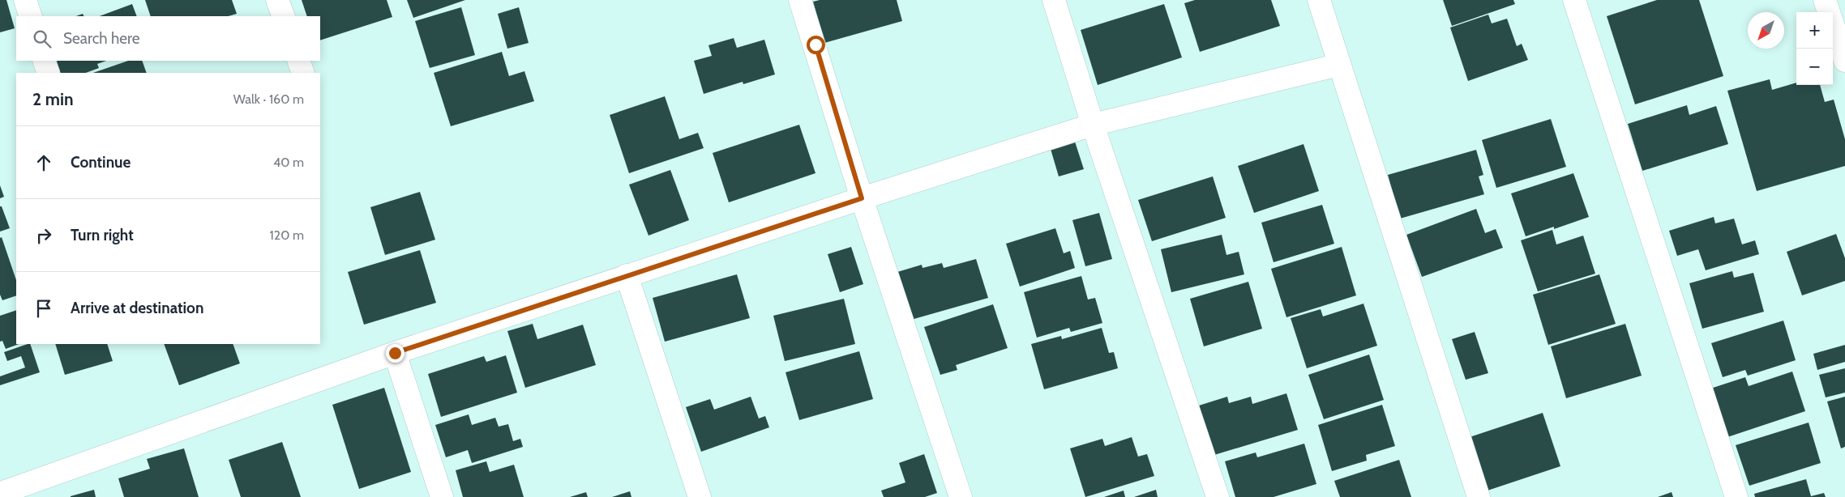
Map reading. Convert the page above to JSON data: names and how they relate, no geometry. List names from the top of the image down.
{
  "north": "bottom left",
  "page": {
    "map_buttons": ["+", "−"],
    "search": "Search here",
    "heading": ["2 min", "Walk · 160 m"],
    "list": [
      ["Continue", "40 m"],
      ["Turn right", "120 m"],
      "Arrive at destination"
    ]
  }
}
